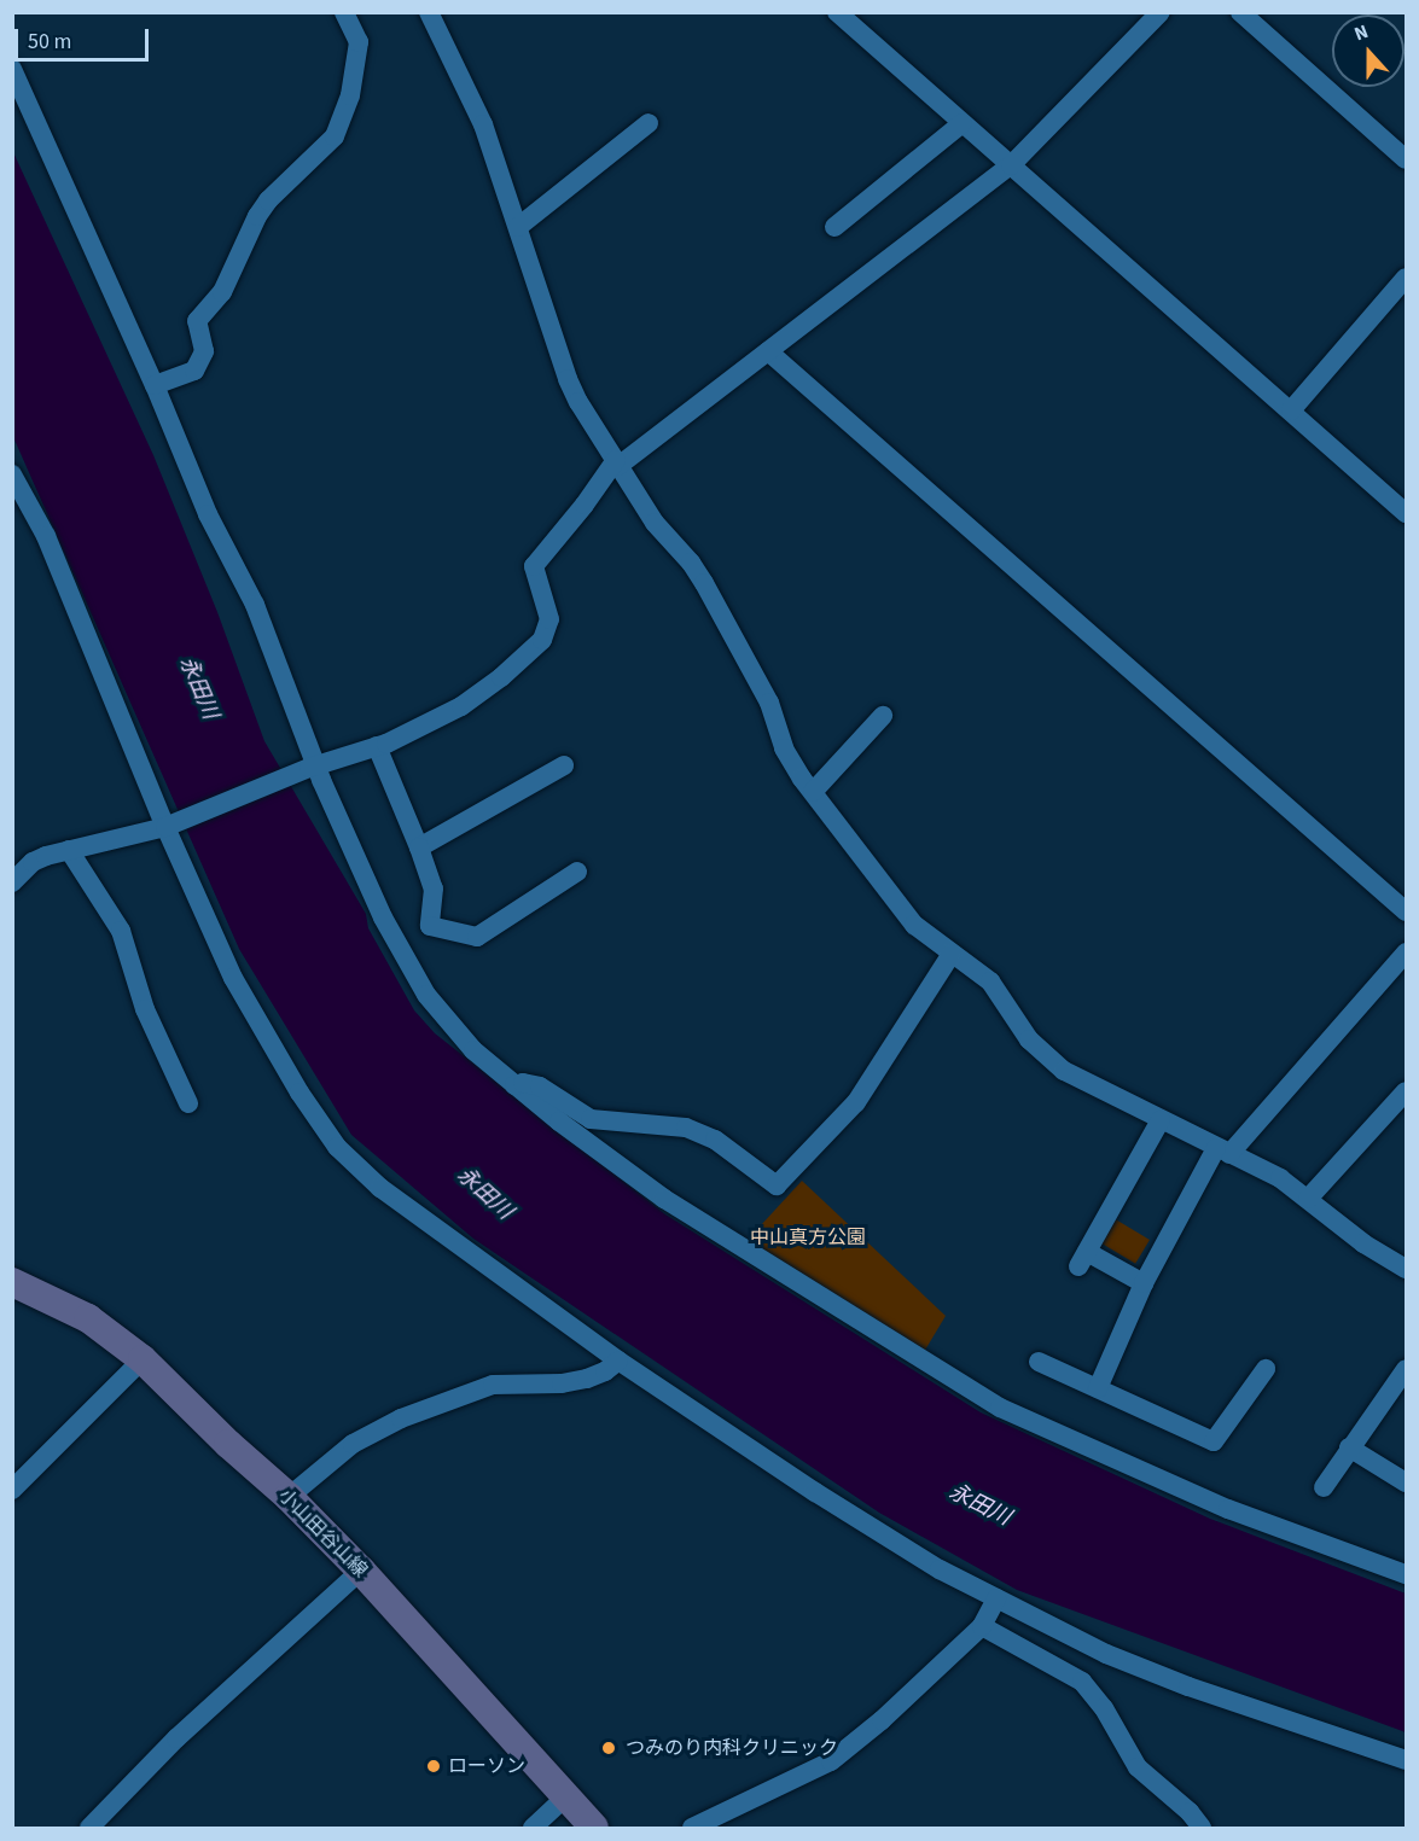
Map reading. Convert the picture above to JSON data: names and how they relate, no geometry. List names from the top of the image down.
{
  "streets": {
    "main road": ["小山田谷山線"]
  },
  "water": ["永田川"],
  "parks": ["中山真方公園"],
  "places": ["つみのり内科クリニック", "ローソン"],
  "scale_bar": "50 m",
  "north": "top"
}
